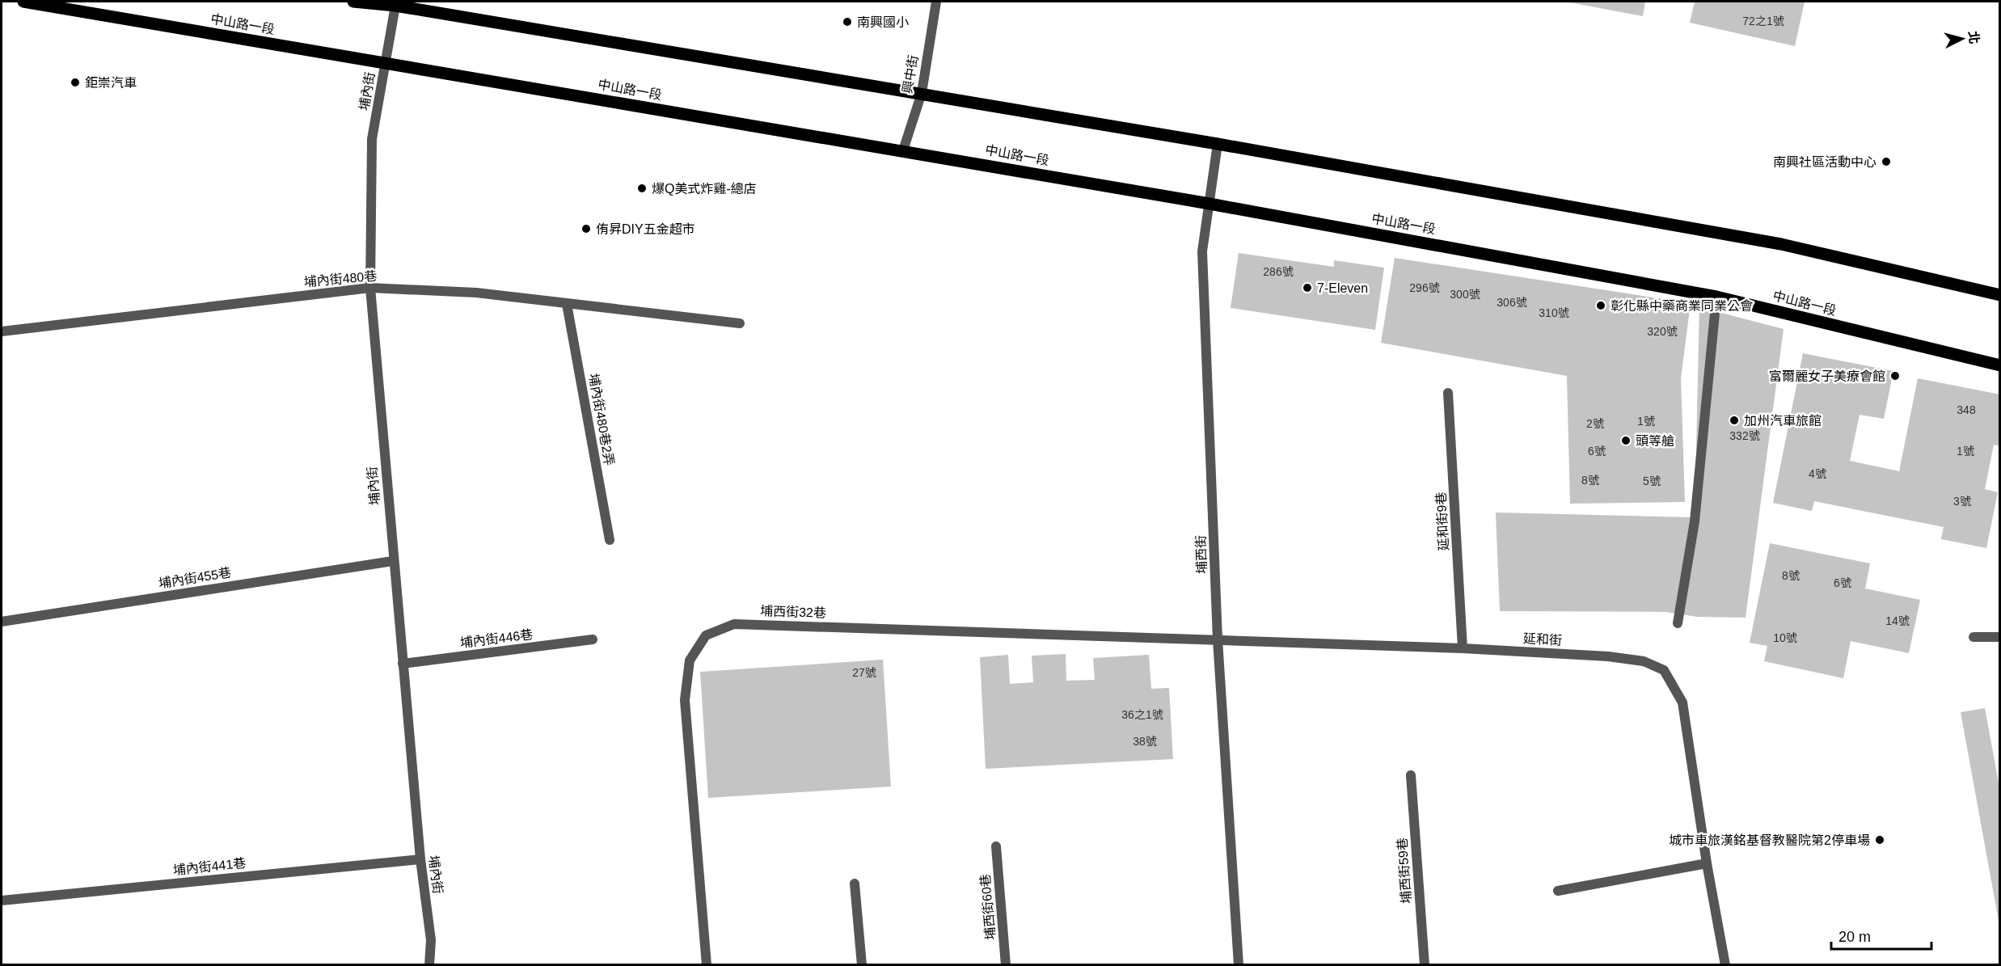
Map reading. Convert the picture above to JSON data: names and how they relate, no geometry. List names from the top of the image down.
{
  "streets": {
    "main road": ["中山路一段"],
    "street": [
      "興中街",
      "埔內街",
      "埔內街480巷",
      "埔內街480巷2弄",
      "延和街9巷",
      "埔西街",
      "埔內街455巷",
      "埔西街32巷",
      "埔內街446巷",
      "延和街",
      "埔內街441巷",
      "埔西街59巷",
      "埔西街60巷"
    ]
  },
  "crossings": [
    ["中山路一段", "興中街"],
    ["中山路一段", "埔內街"],
    ["中山路一段", "埔西街"],
    ["埔內街", "埔內街480巷"],
    ["埔內街", "埔內街455巷"],
    ["埔內街", "埔內街446巷"],
    ["埔內街", "埔內街441巷"],
    ["埔內街480巷", "埔內街480巷2弄"],
    ["延和街9巷", "延和街"],
    ["埔西街", "埔西街32巷"],
    ["埔西街", "延和街"],
    ["埔西街32巷", "延和街"]
  ],
  "places": [
    "南興國小",
    "鉅崇汽車",
    "南興社區活動中心",
    "爆Q美式炸雞-總店",
    "侑昇DIY五金超市",
    "7-Eleven",
    "彰化縣中藥商業同業公會",
    "富爾麗女子美療會館",
    "加州汽車旅館",
    "頭等艙",
    "城市車旅漢銘基督教醫院第2停車場"
  ],
  "house_numbers": [
    "72之1號",
    "286號",
    "296號",
    "300號",
    "306號",
    "310號",
    "320號",
    "348",
    "1號",
    "2號",
    "332號",
    "6號",
    "1號",
    "4號",
    "8號",
    "5號",
    "3號",
    "8號",
    "6號",
    "14號",
    "10號",
    "27號",
    "36之1號",
    "38號"
  ],
  "scale_bar": "20 m",
  "north": "right"
}
